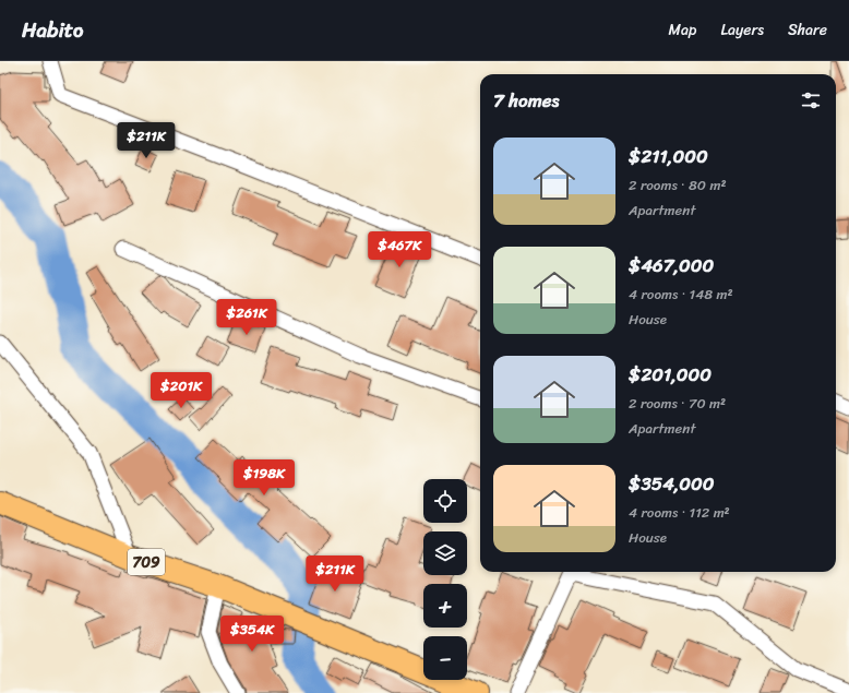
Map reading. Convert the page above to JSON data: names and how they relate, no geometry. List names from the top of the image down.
{
  "streets": {
    "main road": ["709"]
  },
  "page": {
    "header": "Habito",
    "nav": ["Map", "Layers", "Share"],
    "heading": "7 homes",
    "price": [
      "$211K",
      "$467K",
      "$261K",
      "$201K",
      "$198K",
      "$211K",
      "$354K"
    ],
    "list": [
      {
        "name": "$211,000",
        "note": "2 rooms · 80 m² · Apartment"
      },
      {
        "name": "$467,000",
        "note": "4 rooms · 148 m² · House"
      },
      {
        "name": "$201,000",
        "note": "2 rooms · 70 m² · Apartment"
      },
      {
        "name": "$354,000",
        "note": "4 rooms · 112 m² · House"
      }
    ],
    "map_buttons": ["+", "−"]
  }
}
